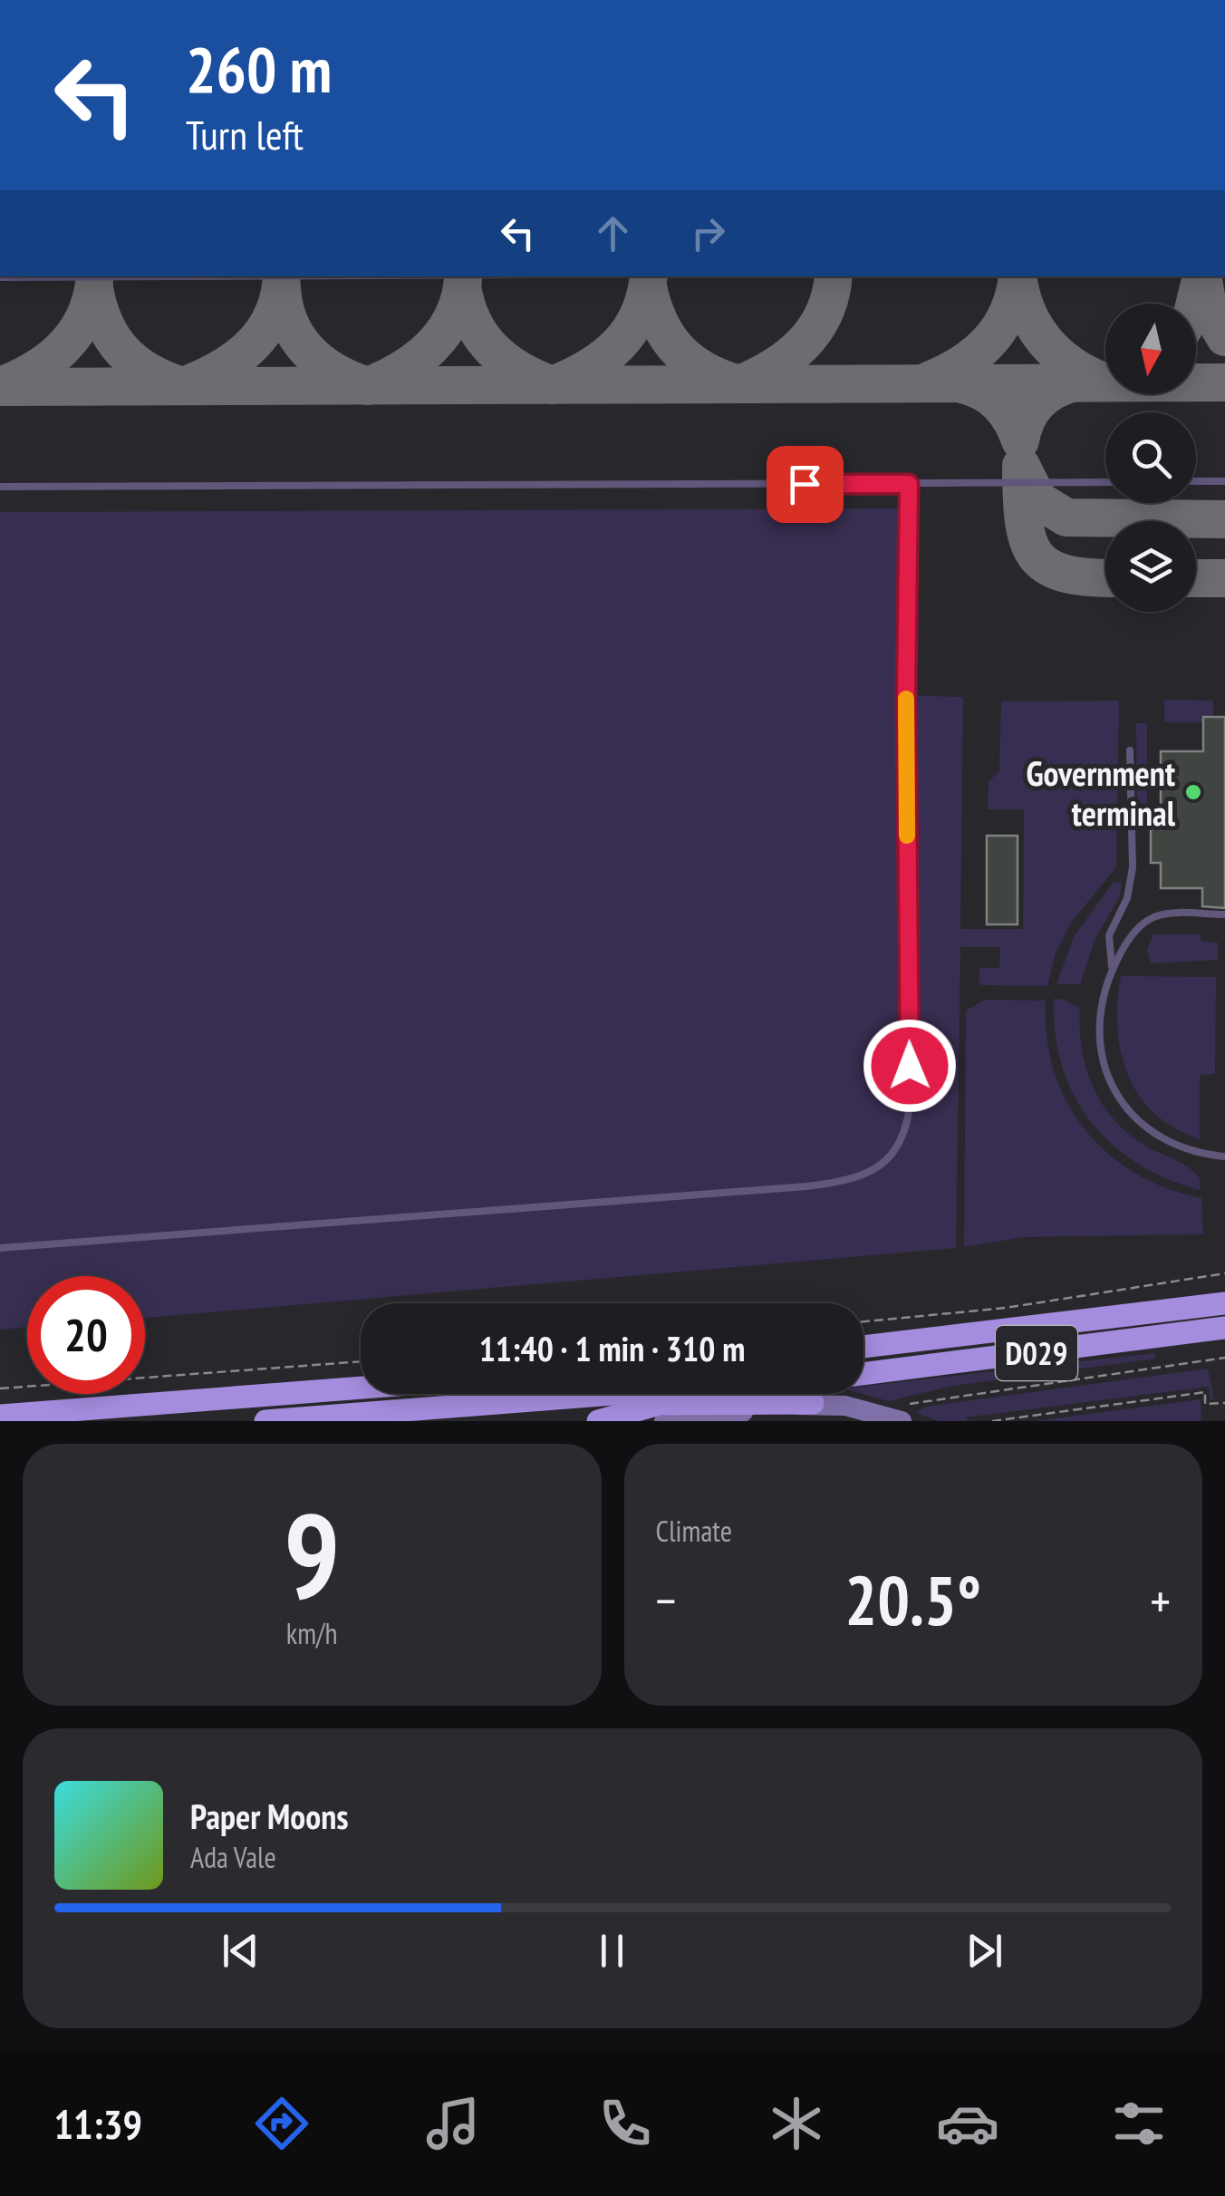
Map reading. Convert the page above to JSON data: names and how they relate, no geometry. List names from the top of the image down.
{
  "streets": {
    "highway": ["D029"]
  },
  "places": ["Government terminal"],
  "north": "bottom",
  "page": {
    "turn": ["260 m", "Turn left"],
    "limit": "20",
    "trip": "11:40 · 1 min · 310 m",
    "tile": [
      ["9", "km/h"],
      "Climate"
    ],
    "heat": ["−", "20.5°", "+"],
    "song": ["Paper Moons", "Ada Vale"],
    "tabs": "11:39"
  }
}
